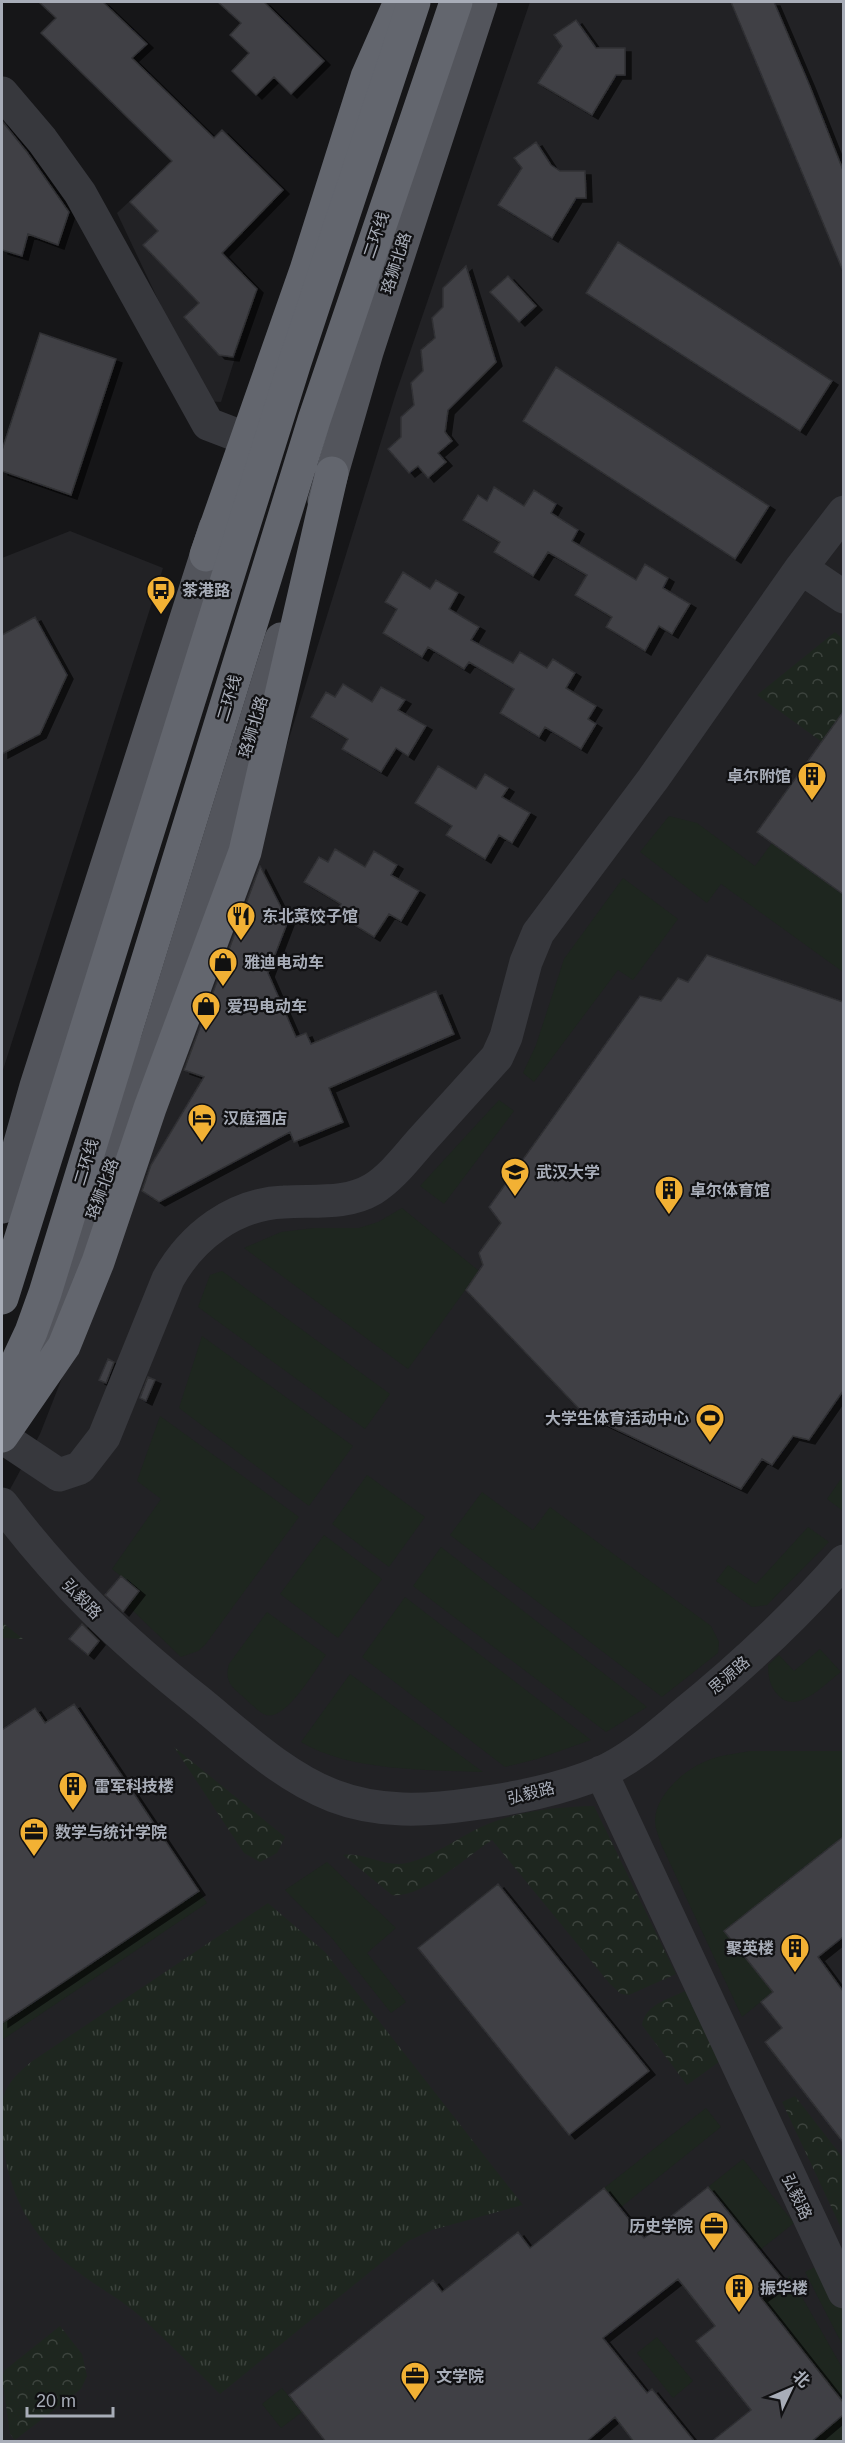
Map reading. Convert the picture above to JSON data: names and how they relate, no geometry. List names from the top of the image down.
{
  "streets": {
    "highway": ["二环线"],
    "main road": ["珞狮北路"],
    "street": ["弘毅路", "思源路"]
  },
  "crossings": [
    ["弘毅路", "思源路"]
  ],
  "places": {
    "bus stop": ["茶港路"],
    "building": [
      "卓尔附馆",
      "卓尔体育馆",
      "雷军科技楼",
      "聚英楼",
      "振华楼"
    ],
    "restaurant": ["东北菜饺子馆"],
    "shop": ["雅迪电动车", "爱玛电动车"],
    "hotel": ["汉庭酒店"],
    "school or university": ["武汉大学"],
    "sports": ["大学生体育活动中心"],
    "office": ["数学与统计学院", "历史学院", "文学院"]
  },
  "scale_bar": "20 m",
  "north": "top right"
}
